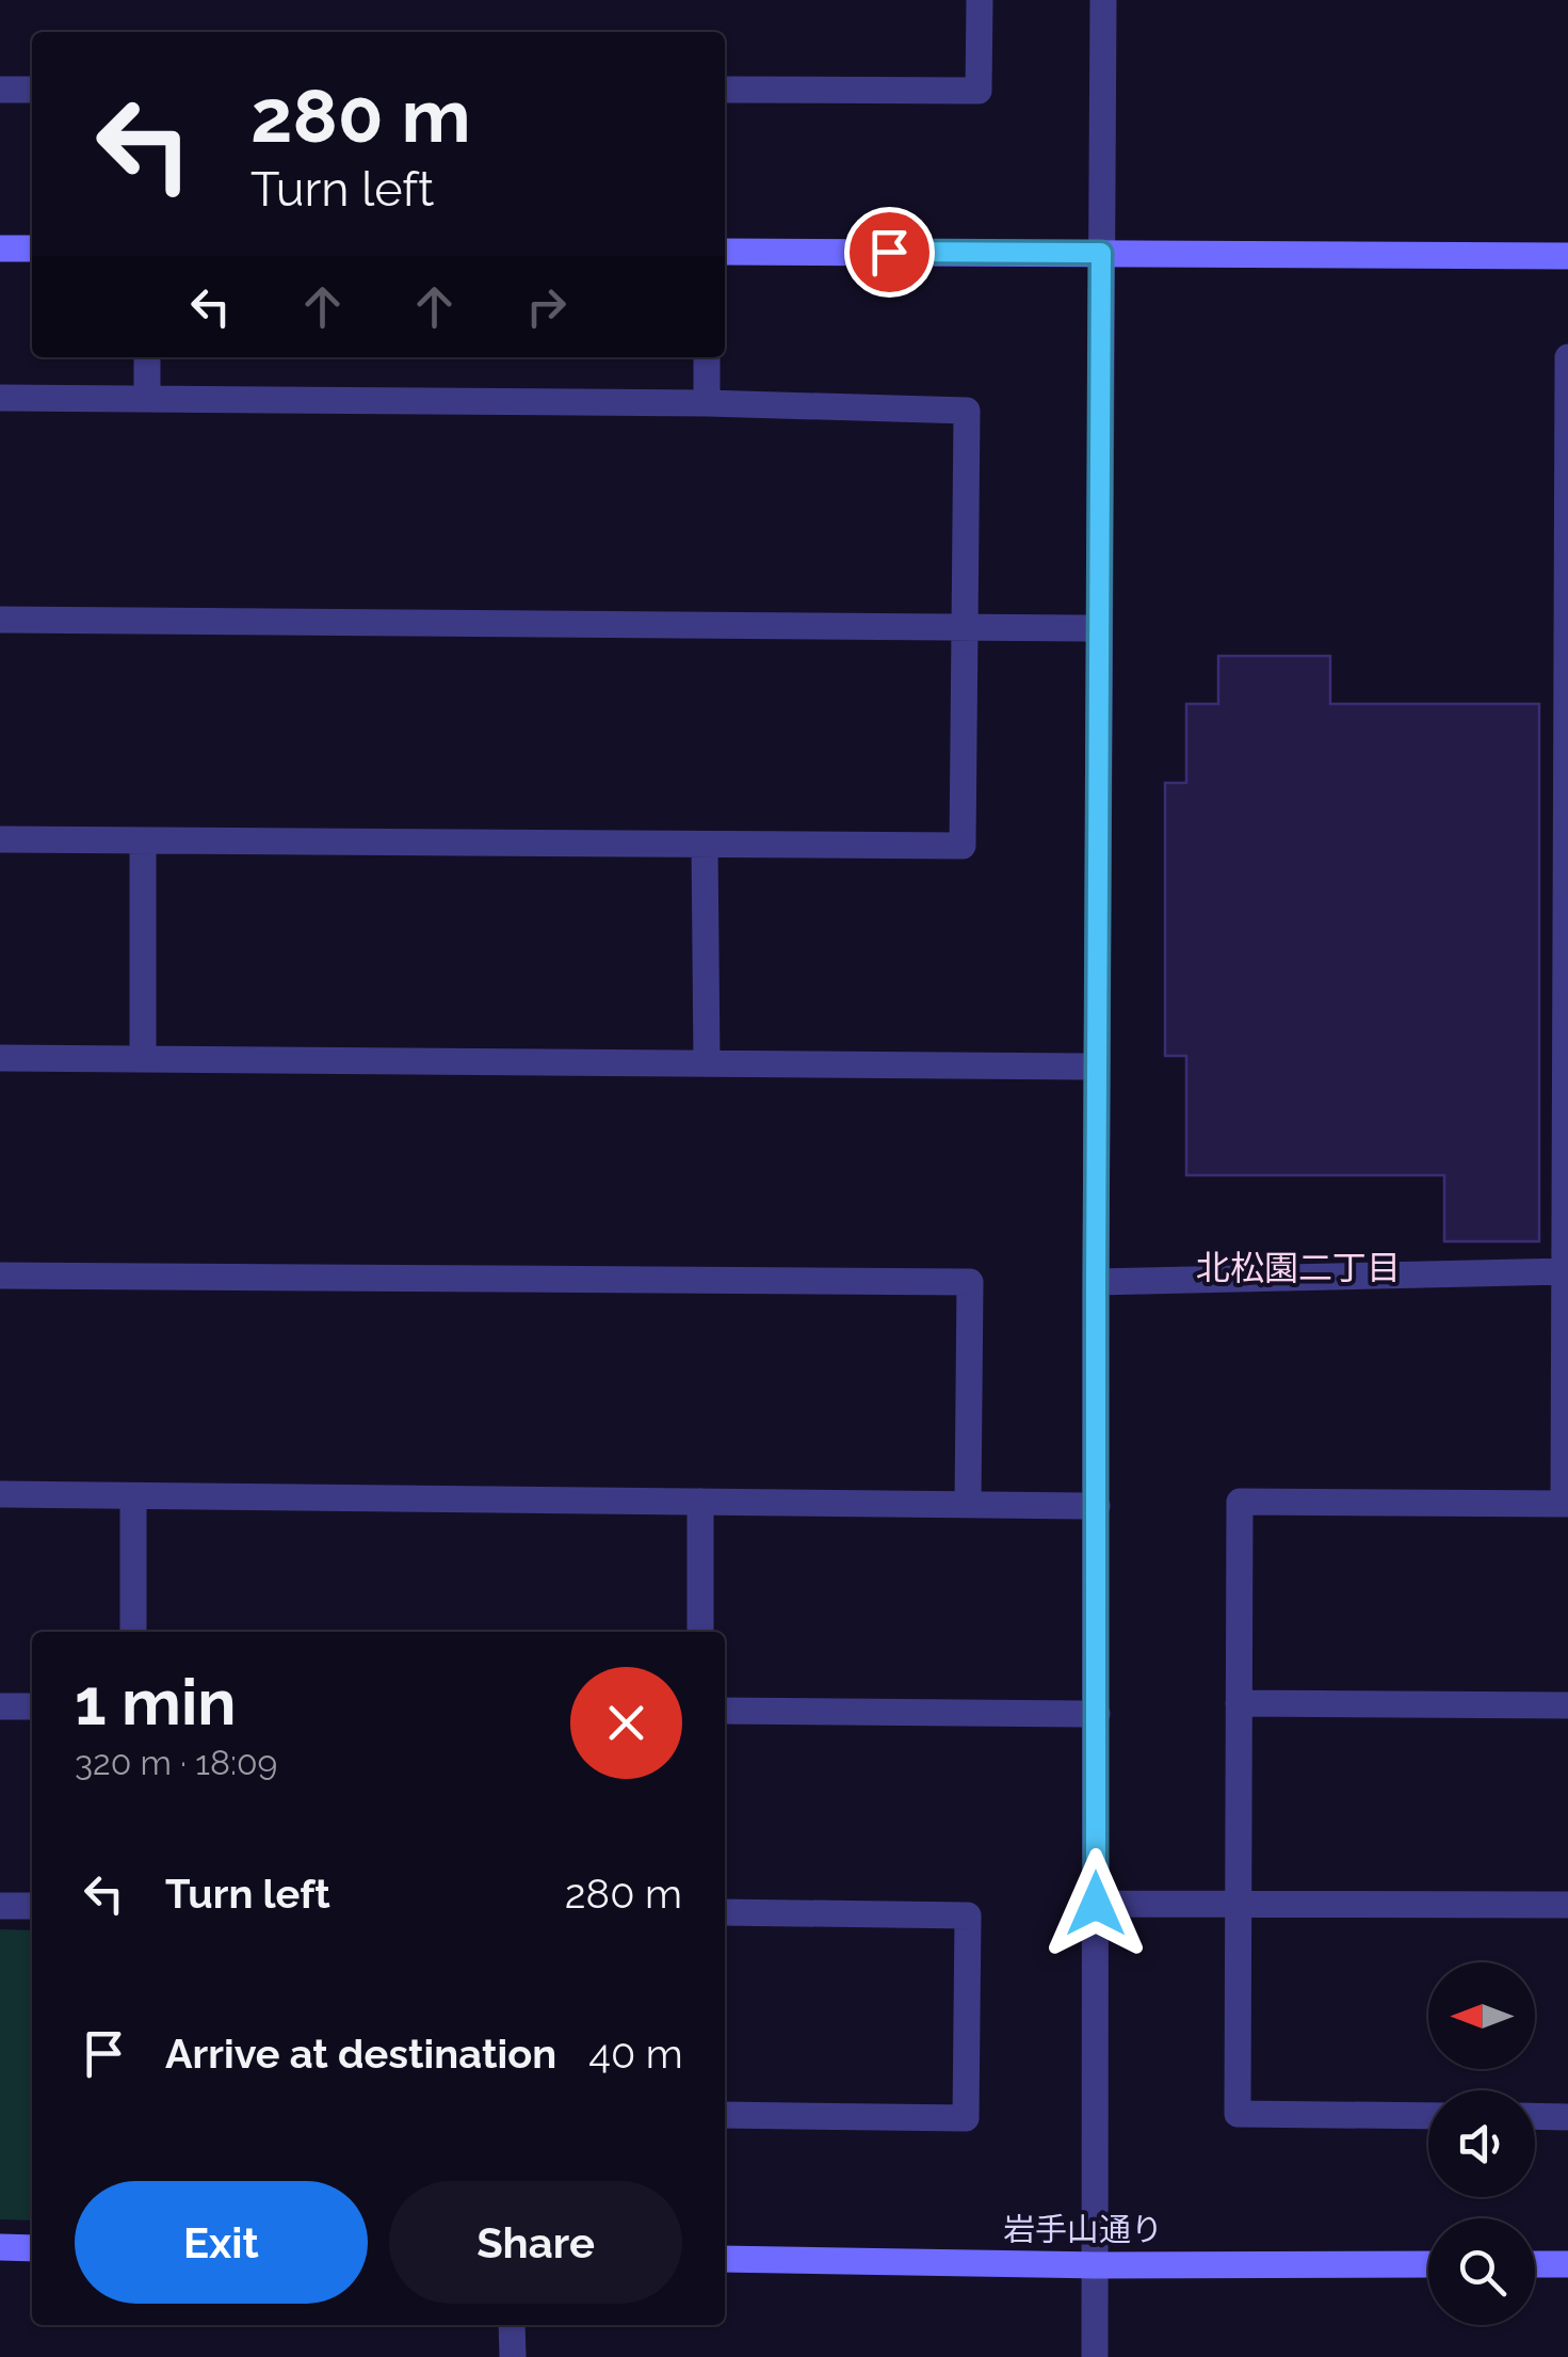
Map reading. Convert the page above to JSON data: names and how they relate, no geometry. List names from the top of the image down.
{
  "streets": {
    "street": ["岩手山通り"]
  },
  "districts": ["北松園二丁目"],
  "north": "left",
  "page": {
    "turn": ["280 m", "Turn left"],
    "heading": ["1 min", "320 m · 18:09"],
    "list": [
      {
        "name": "Turn left",
        "value": "280 m"
      },
      {
        "name": "Arrive at destination",
        "value": "40 m"
      }
    ],
    "buttons": ["Exit", "Share"]
  }
}
